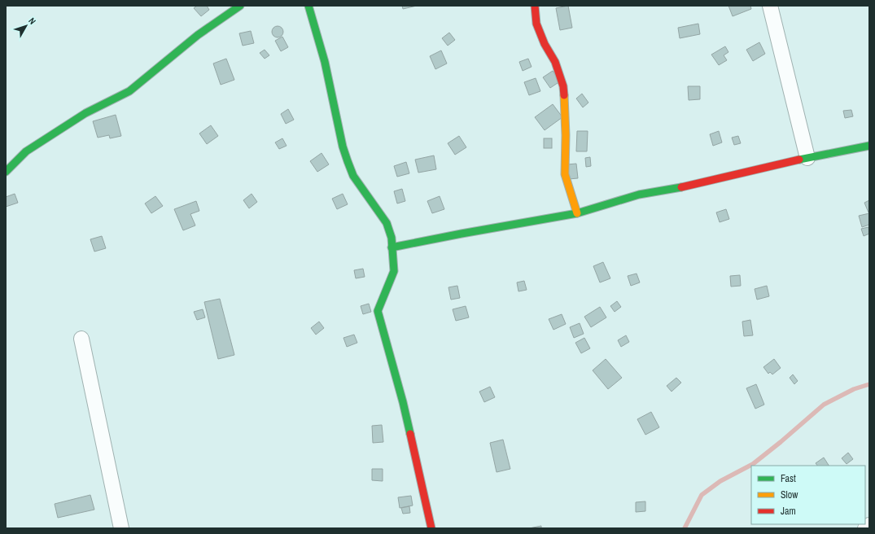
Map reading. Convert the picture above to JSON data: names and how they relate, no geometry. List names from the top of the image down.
{
  "legend": ["Fast", "Slow", "Jam"],
  "north": "top right"
}
